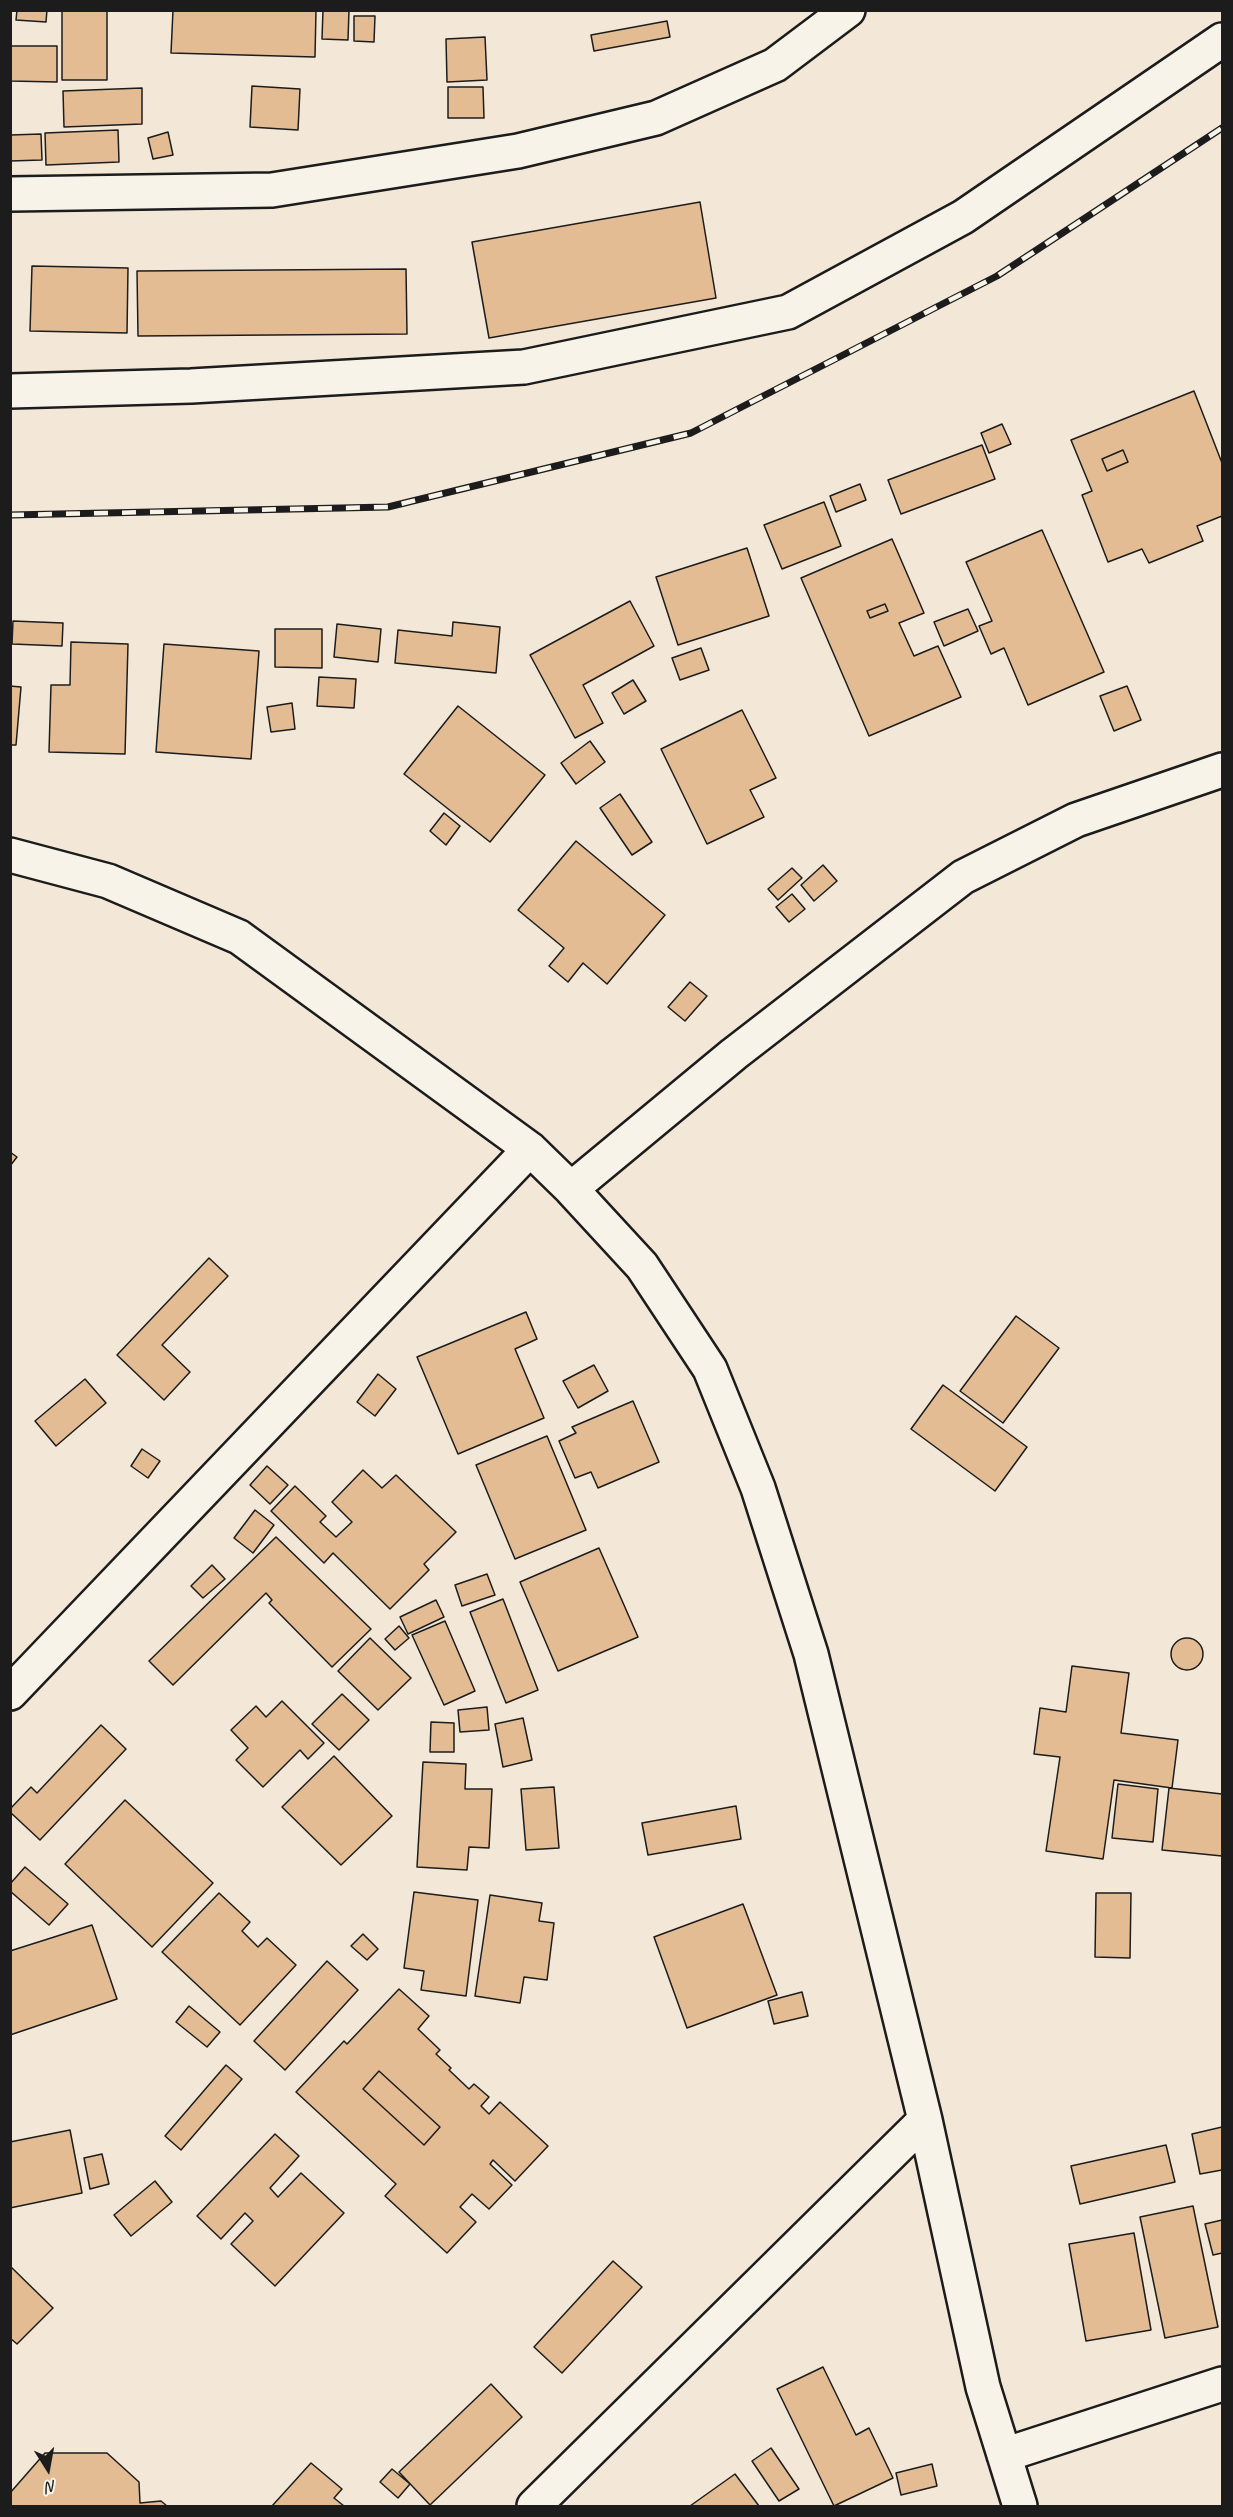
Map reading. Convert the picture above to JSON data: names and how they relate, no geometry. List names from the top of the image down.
{
  "north": "bottom"
}
